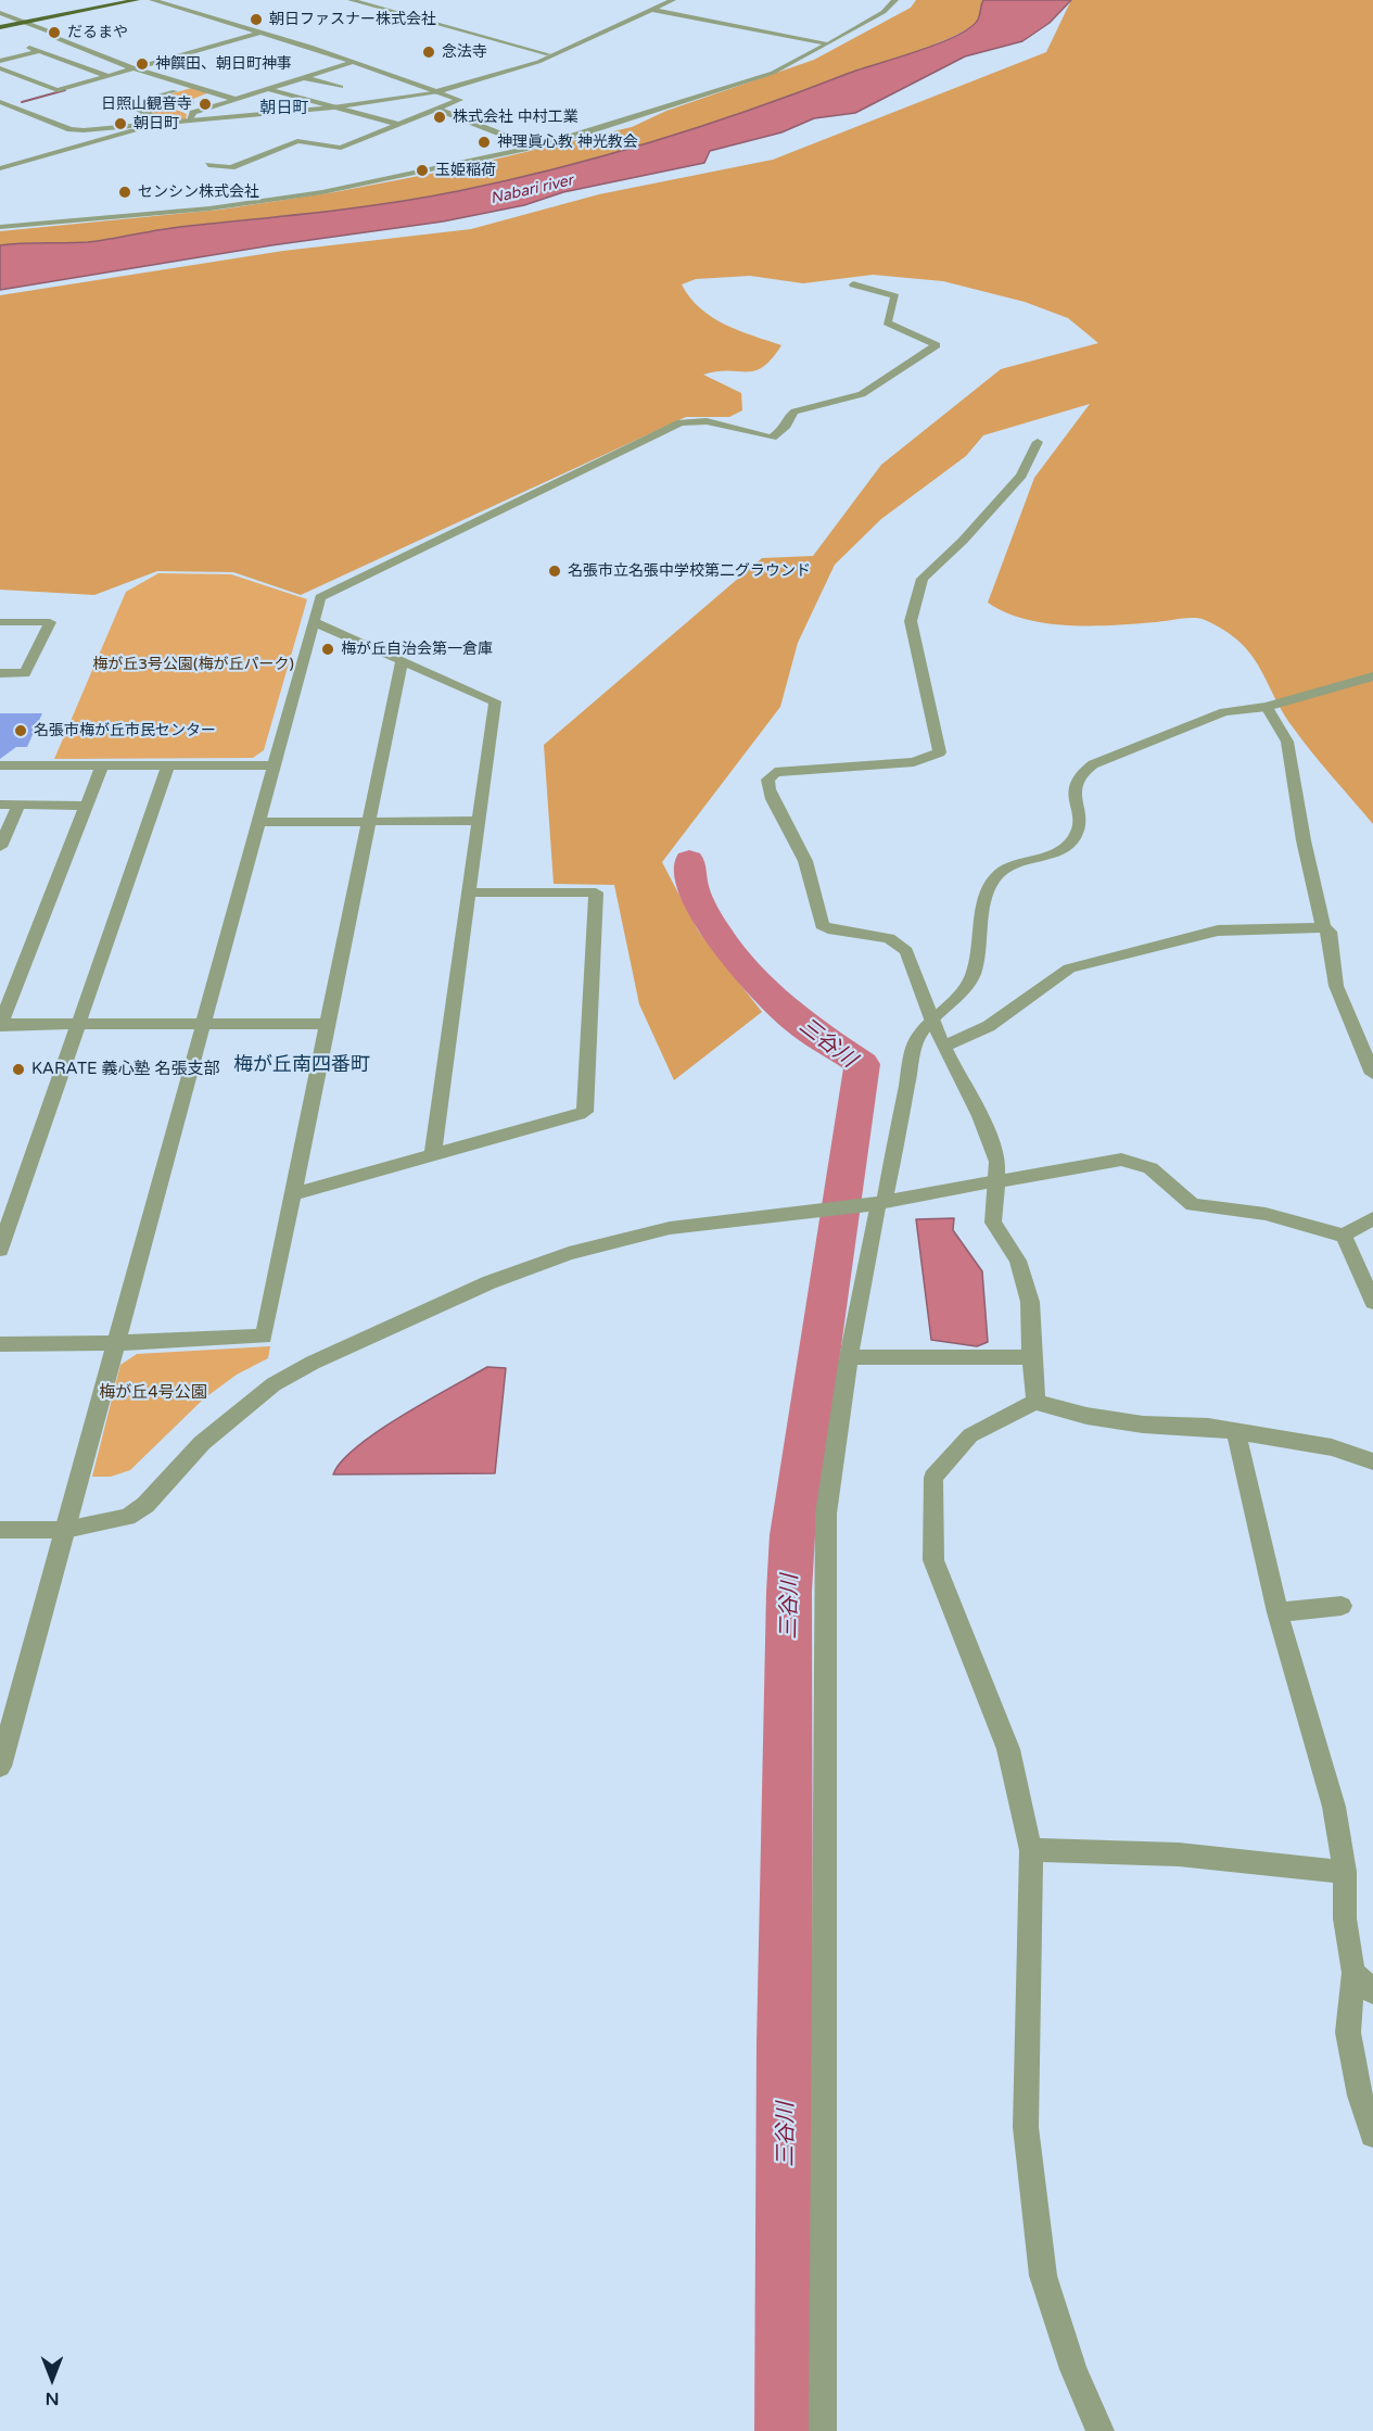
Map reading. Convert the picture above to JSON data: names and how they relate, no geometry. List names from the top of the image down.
{
  "districts": ["朝日町", "梅が丘南四番町"],
  "water": ["Nabari river", "三谷川"],
  "parks": ["梅が丘3号公園(梅が丘パーク)", "梅が丘4号公園"],
  "places": [
    "朝日ファスナー株式会社",
    "だるまや",
    "念法寺",
    "神饌田、朝日町神事",
    "日照山観音寺",
    "株式会社 中村工業",
    "朝日町",
    "神理眞心教 神光教会",
    "玉姫稲荷",
    "センシン株式会社",
    "名張市立名張中学校第二グラウンド",
    "梅が丘自治会第一倉庫",
    "名張市梅が丘市民センター",
    "KARATE 義心塾 名張支部"
  ],
  "north": "bottom"
}
